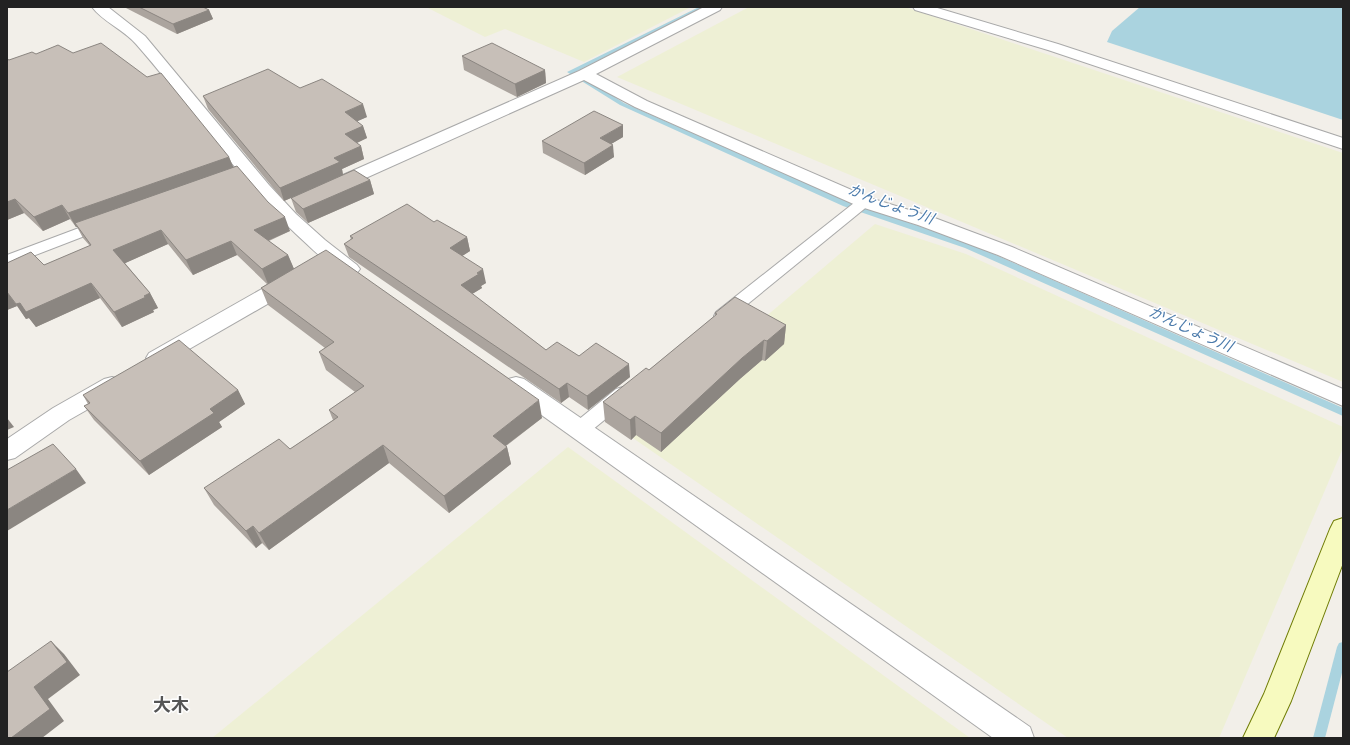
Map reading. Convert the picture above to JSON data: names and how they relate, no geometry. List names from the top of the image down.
{
  "districts": ["大木"],
  "water": ["かんじょう川"]
}
